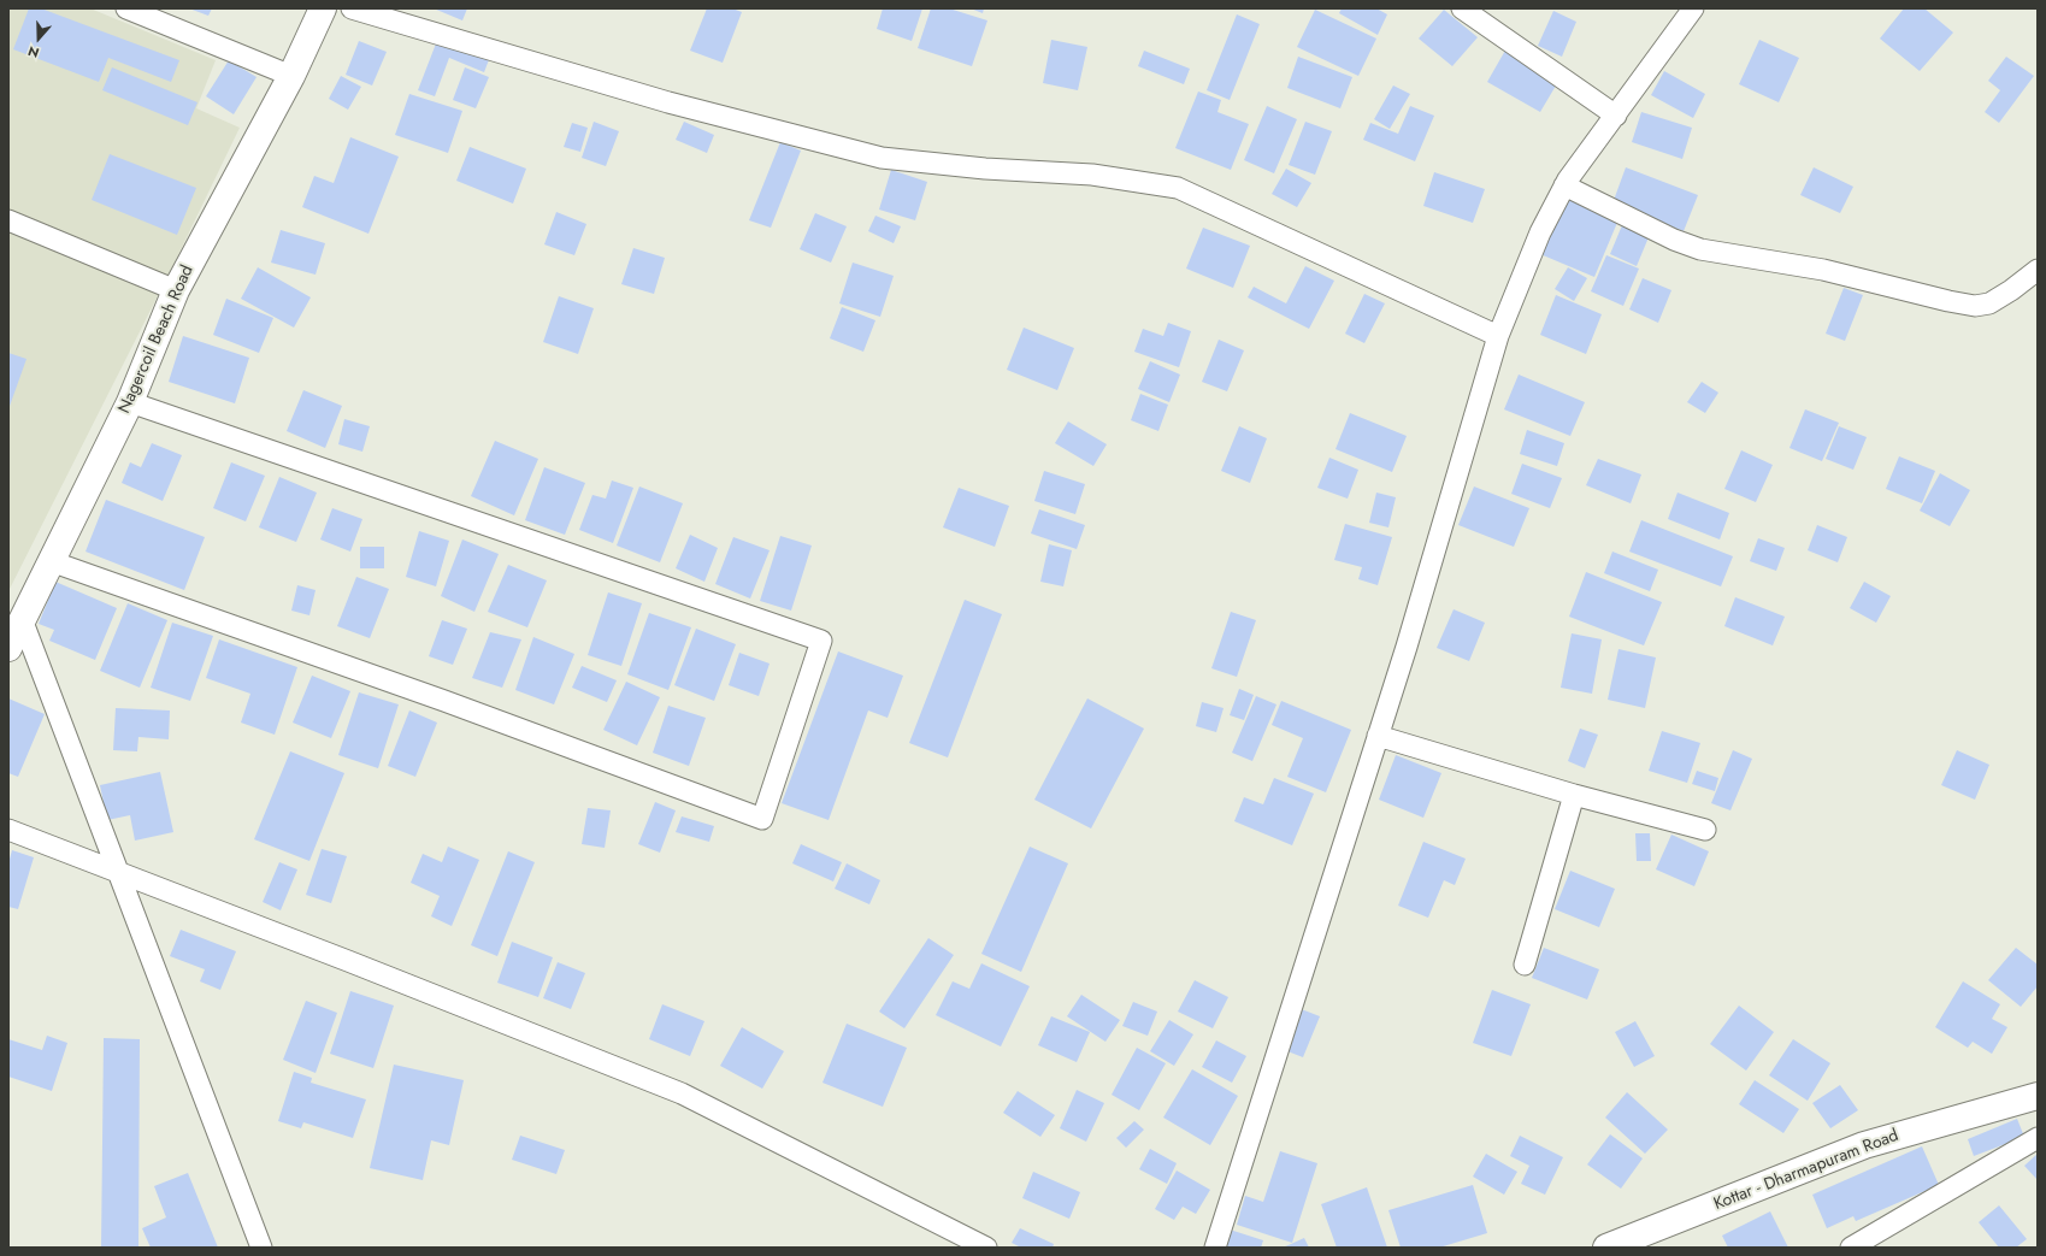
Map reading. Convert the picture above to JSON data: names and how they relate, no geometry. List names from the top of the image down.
{
  "streets": {
    "main road": ["Nagercoil Beach Road", "Kottar - Dharmapuram Road"]
  },
  "north": "bottom"
}
